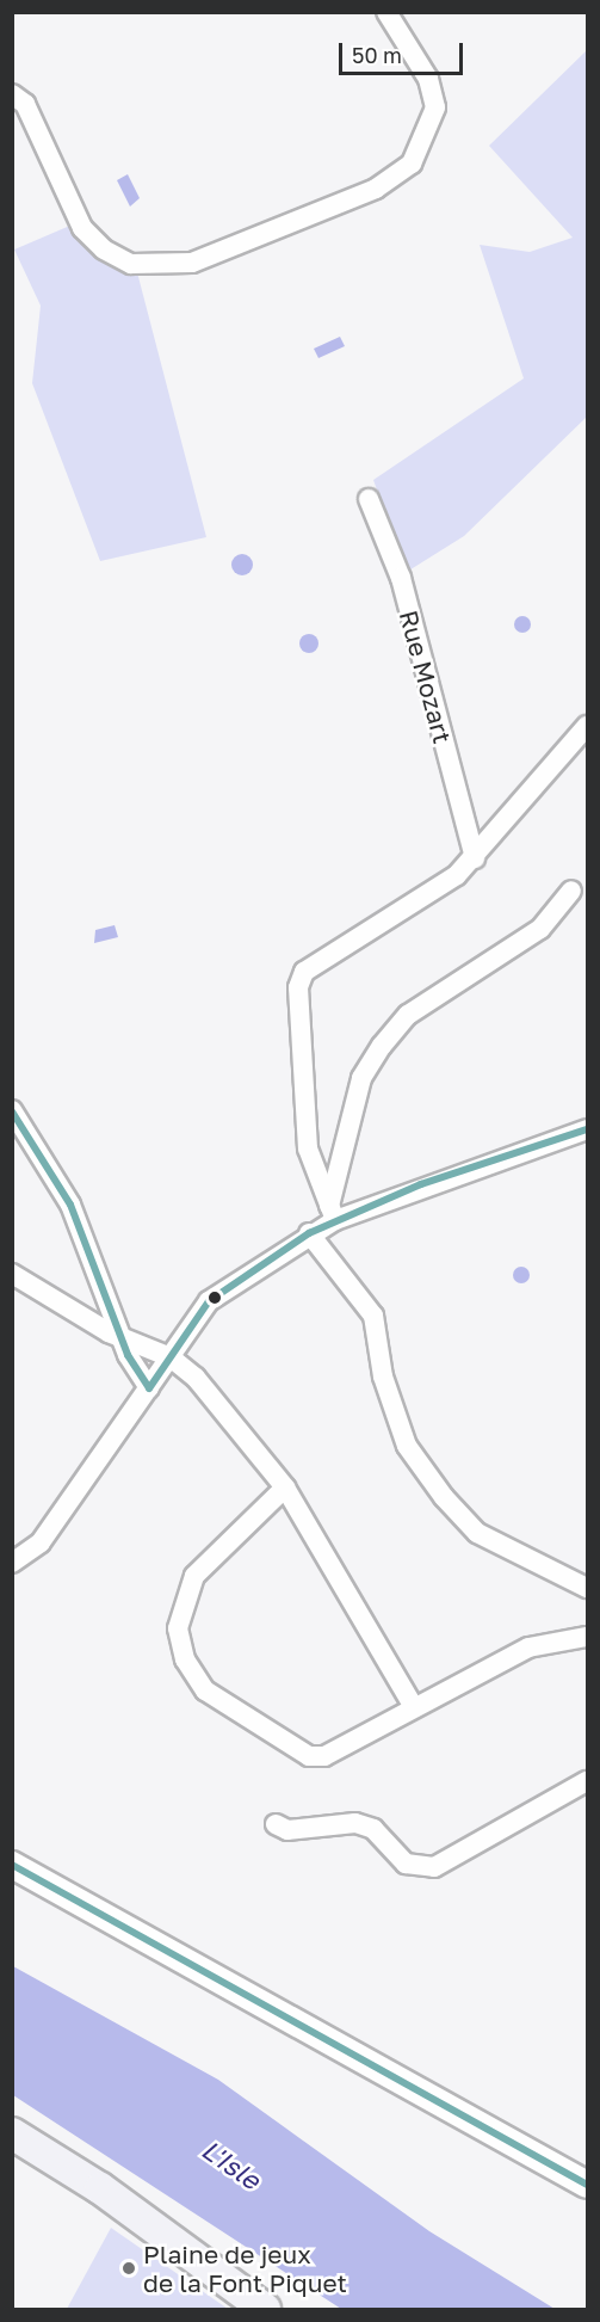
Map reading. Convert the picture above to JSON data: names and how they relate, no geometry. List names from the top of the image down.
{
  "streets": {
    "street": ["Rue Mozart"]
  },
  "water": ["L'Isle"],
  "places": ["Plaine de jeux de la Font Piquet"],
  "scale_bar": "50 m"
}
